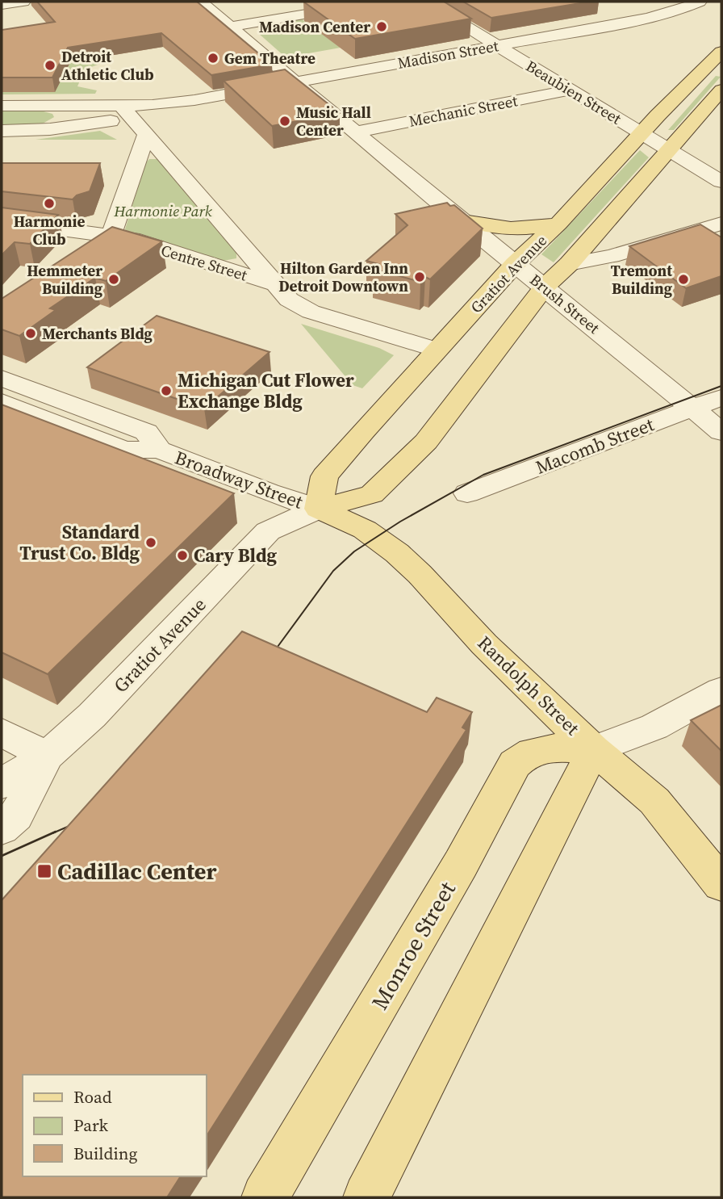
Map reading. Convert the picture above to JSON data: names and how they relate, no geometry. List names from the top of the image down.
{
  "streets": {
    "main road": ["Gratiot Avenue", "Randolph Street", "Monroe Street"],
    "street": [
      "Madison Street",
      "Beaubien Street",
      "Mechanic Street",
      "Centre Street",
      "Brush Street",
      "Macomb Street",
      "Broadway Street"
    ]
  },
  "crossings": [
    ["Madison Street", "Beaubien Street"],
    ["Madison Street", "Brush Street"],
    ["Beaubien Street", "Mechanic Street"],
    ["Beaubien Street", "Gratiot Avenue"],
    ["Mechanic Street", "Brush Street"],
    ["Gratiot Avenue", "Brush Street"],
    ["Gratiot Avenue", "Broadway Street"],
    ["Gratiot Avenue", "Randolph Street"],
    ["Brush Street", "Macomb Street"],
    ["Broadway Street", "Randolph Street"],
    ["Randolph Street", "Monroe Street"]
  ],
  "parks": ["Harmonie Park"],
  "places": {
    "other": [
      "Madison Center",
      "Gem Theatre",
      "Detroit Athletic Club",
      "Music Hall Center",
      "Harmonie Club",
      "Hilton Garden Inn Detroit Downtown",
      "Hemmeter Building",
      "Tremont Building",
      "Merchants Bldg",
      "Michigan Cut Flower Exchange Bldg",
      "Standard Trust Co. Bldg",
      "Cary Bldg"
    ],
    "transit": ["Cadillac Center"]
  },
  "legend": ["Road", "Park", "Building"]
}
